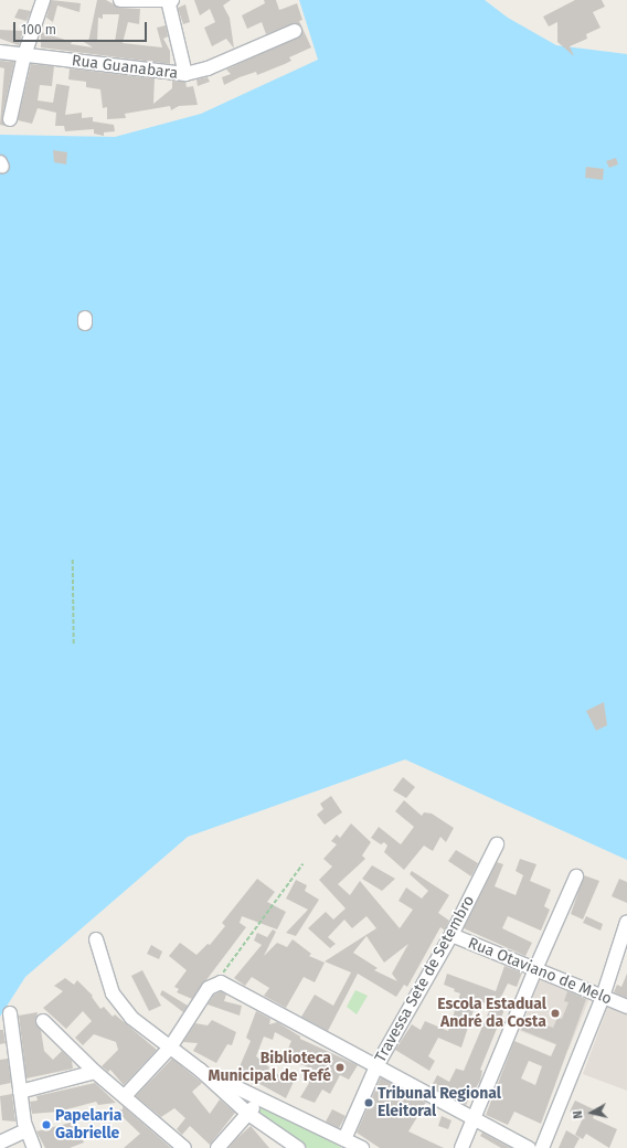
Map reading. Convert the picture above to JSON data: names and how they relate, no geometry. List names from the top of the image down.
{
  "streets": {
    "street": ["Rua Guanabara", "Rua Otaviano de Melo", "Travessa Sete de Setembro"]
  },
  "crossings": [
    ["Rua Otaviano de Melo", "Travessa Sete de Setembro"]
  ],
  "places": [
    "Escola Estadual André da Costa",
    "Biblioteca Municipal de Tefé",
    "Tribunal Regional Eleitoral",
    "Papelaria Gabrielle"
  ],
  "scale_bar": "100 m",
  "north": "left"
}
